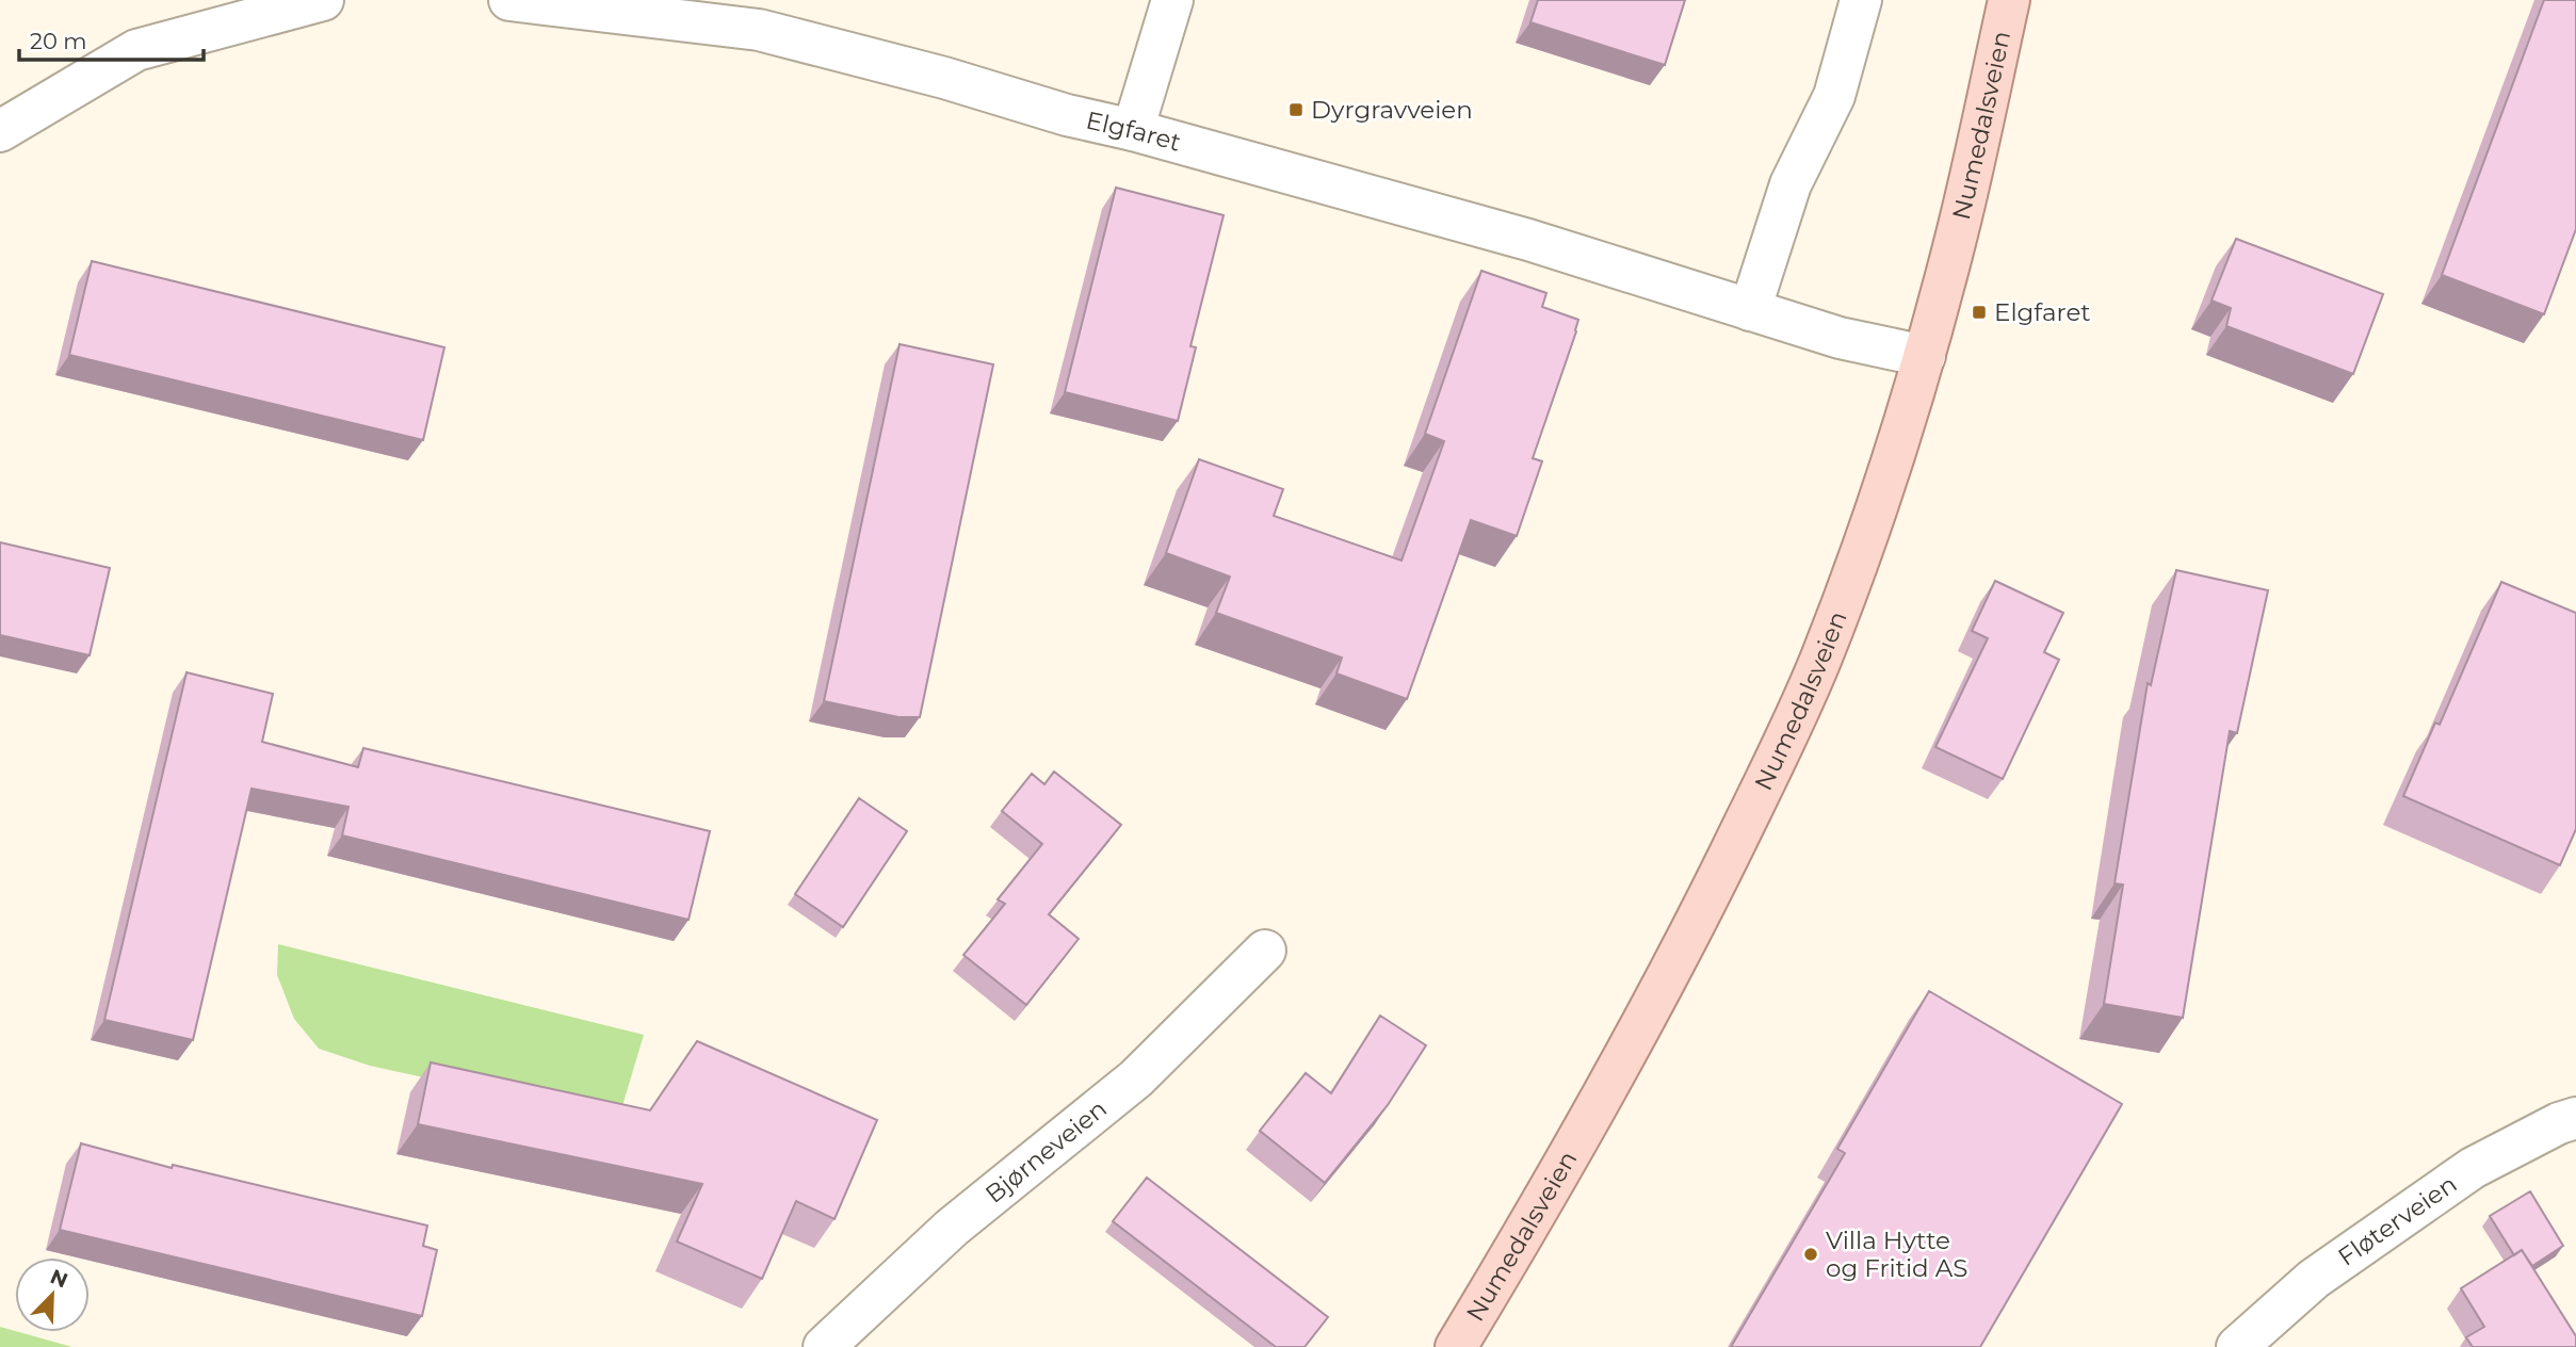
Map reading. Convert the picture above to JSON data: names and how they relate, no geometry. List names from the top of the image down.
{
  "streets": {
    "main road": ["Numedalsveien"],
    "street": ["Elgfaret", "Bjørneveien", "Fløterveien"]
  },
  "crossings": [
    ["Numedalsveien", "Elgfaret"]
  ],
  "places": {
    "transit": ["Dyrgravveien", "Elgfaret"],
    "other": ["Villa Hytte og Fritid AS"]
  },
  "scale_bar": "20 m",
  "north": "top right"
}
